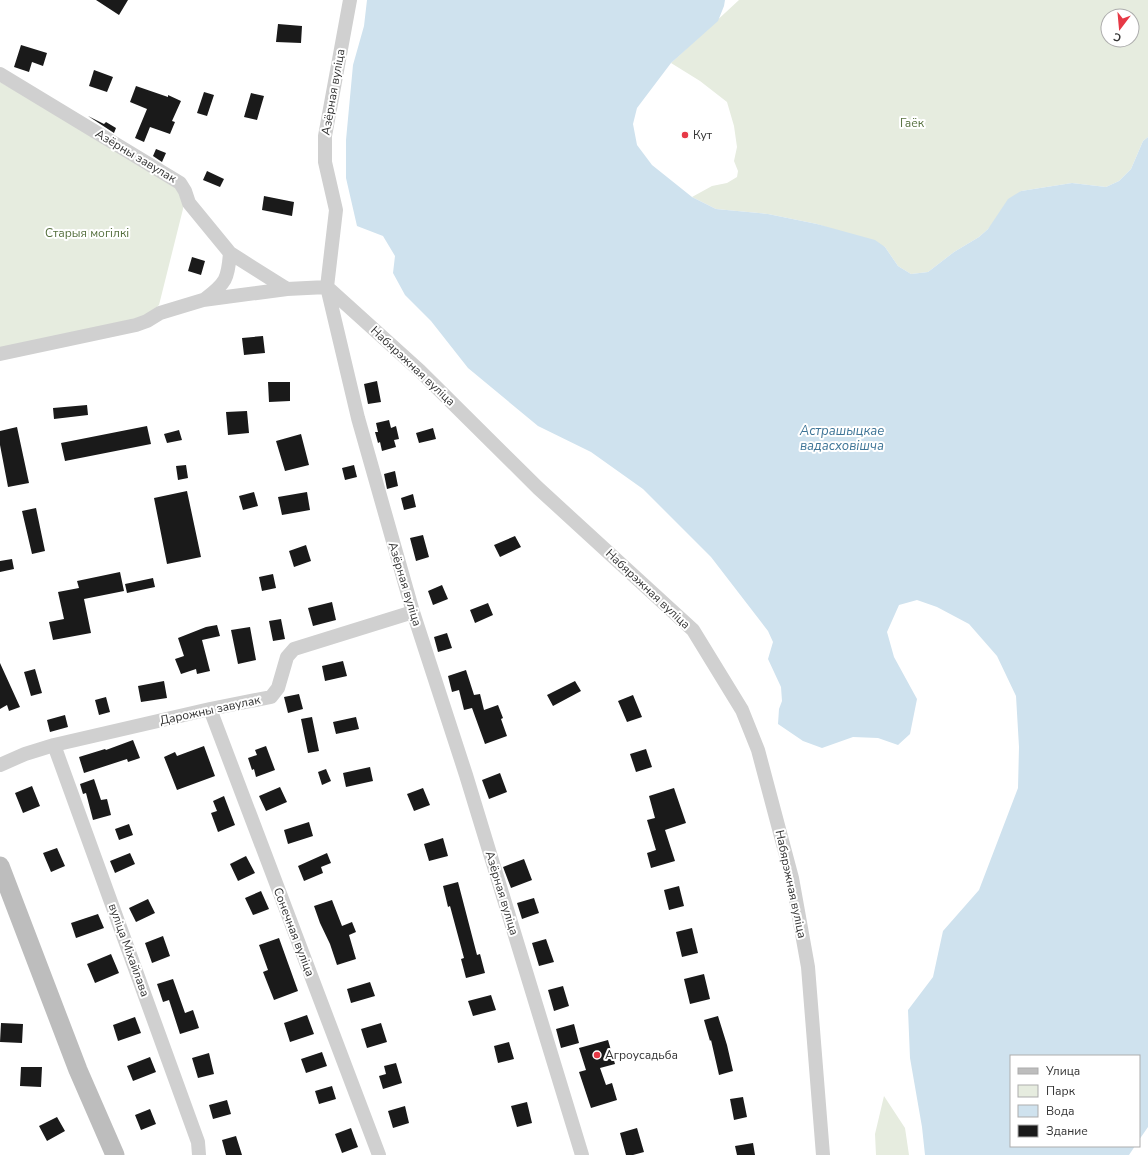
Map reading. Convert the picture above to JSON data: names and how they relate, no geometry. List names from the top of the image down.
{
  "streets": {
    "street": [
      "Азёрная вуліца",
      "Азёрны завулак",
      "Набярэжная вуліца",
      "Дарожны завулак",
      "Сонечная вуліца",
      "вуліца Міхайлава"
    ]
  },
  "crossings": [
    ["Азёрная вуліца", "Набярэжная вуліца"],
    ["Азёрная вуліца", "Дарожны завулак"],
    ["Дарожны завулак", "Сонечная вуліца"],
    ["Дарожны завулак", "вуліца Міхайлава"]
  ],
  "water": ["Астрашыцкае вадасховішча"],
  "parks": ["Гаёк", "Старыя могілкі"],
  "places": ["Кут", "Агроусадьба"],
  "legend": [
    "Улица",
    "Парк",
    "Вода",
    "Здание"
  ],
  "north": "bottom"
}
